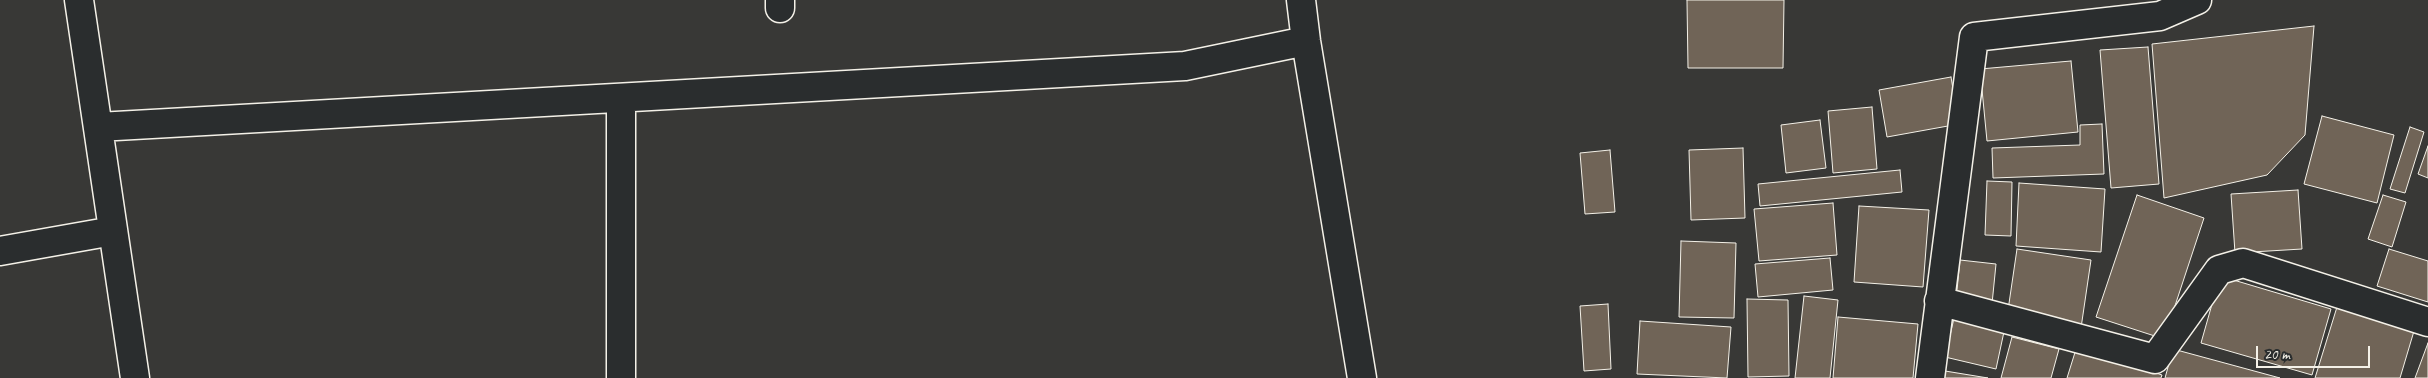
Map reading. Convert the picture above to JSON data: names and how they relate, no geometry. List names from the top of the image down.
{
  "scale_bar": "20 m"
}
